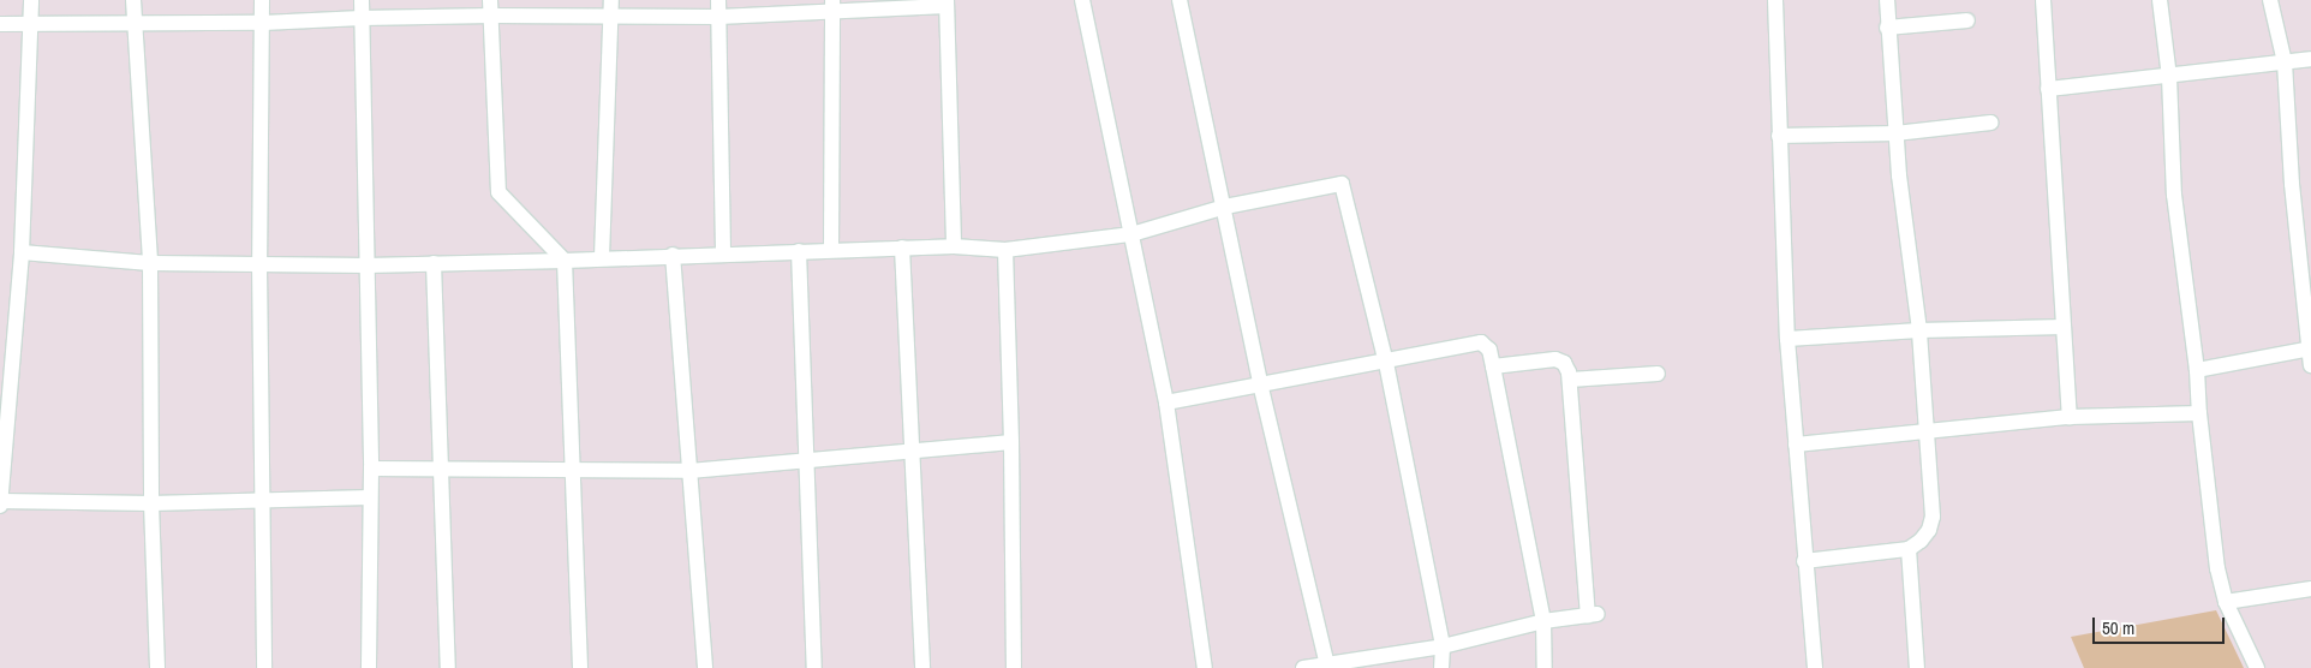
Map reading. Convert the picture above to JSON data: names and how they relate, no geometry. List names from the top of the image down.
{
  "scale_bar": "50 m"
}
